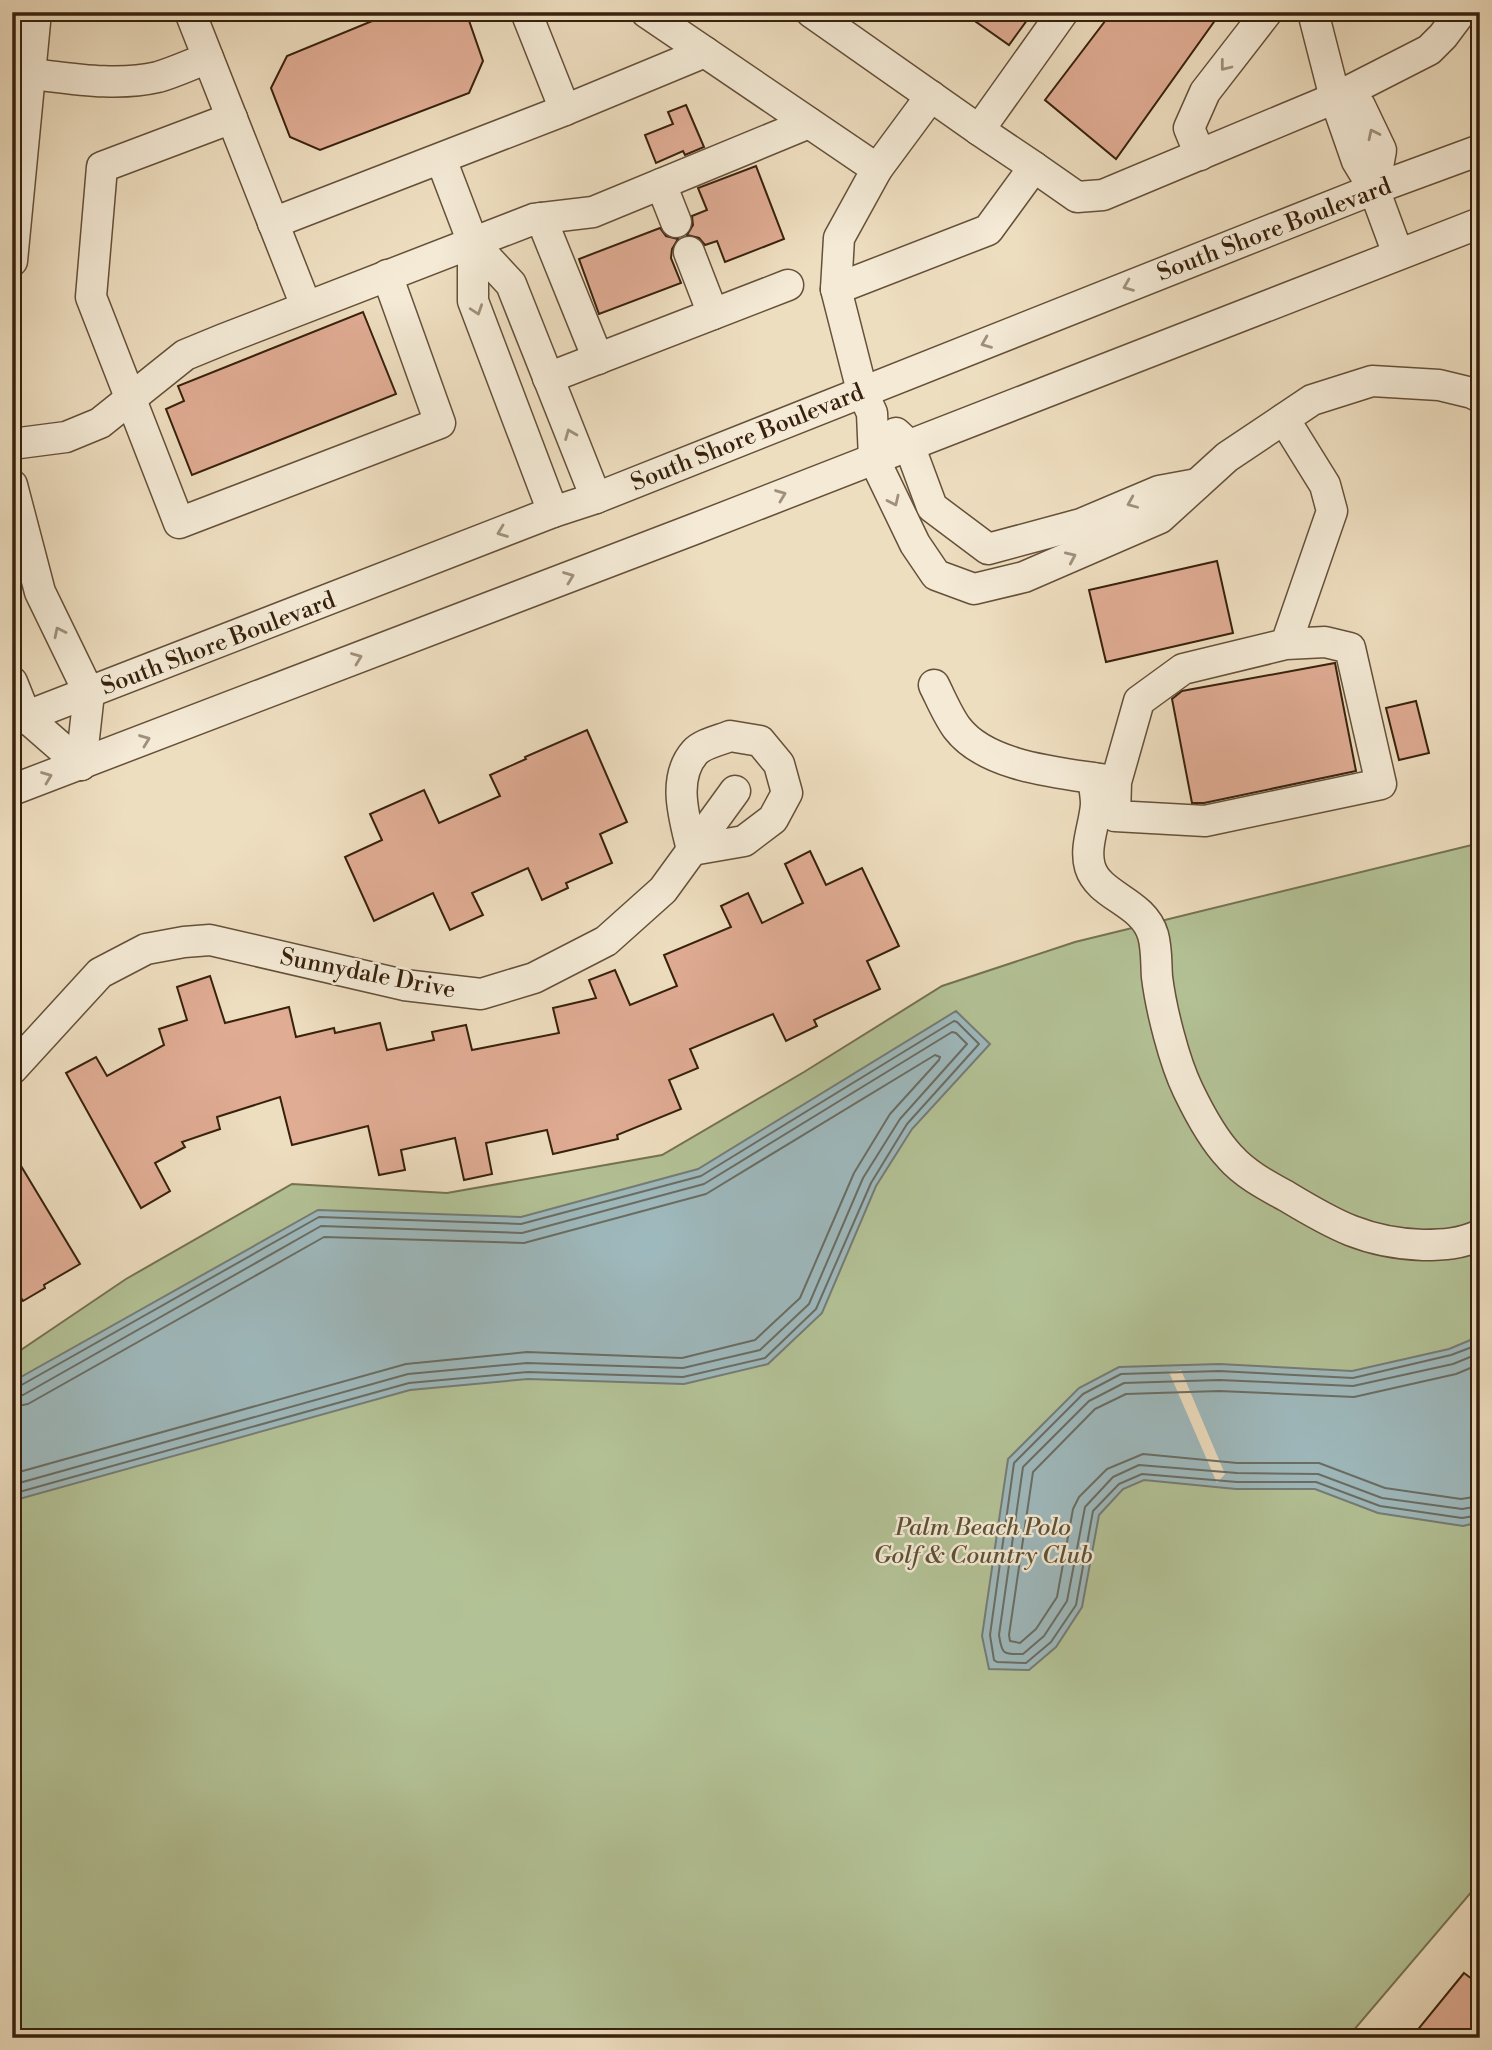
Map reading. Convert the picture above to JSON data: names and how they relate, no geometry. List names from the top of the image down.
{
  "streets": {
    "street": ["South Shore Boulevard", "Sunnydale Drive"]
  },
  "parks": ["Palm Beach Polo Golf & Country Club"]
}
